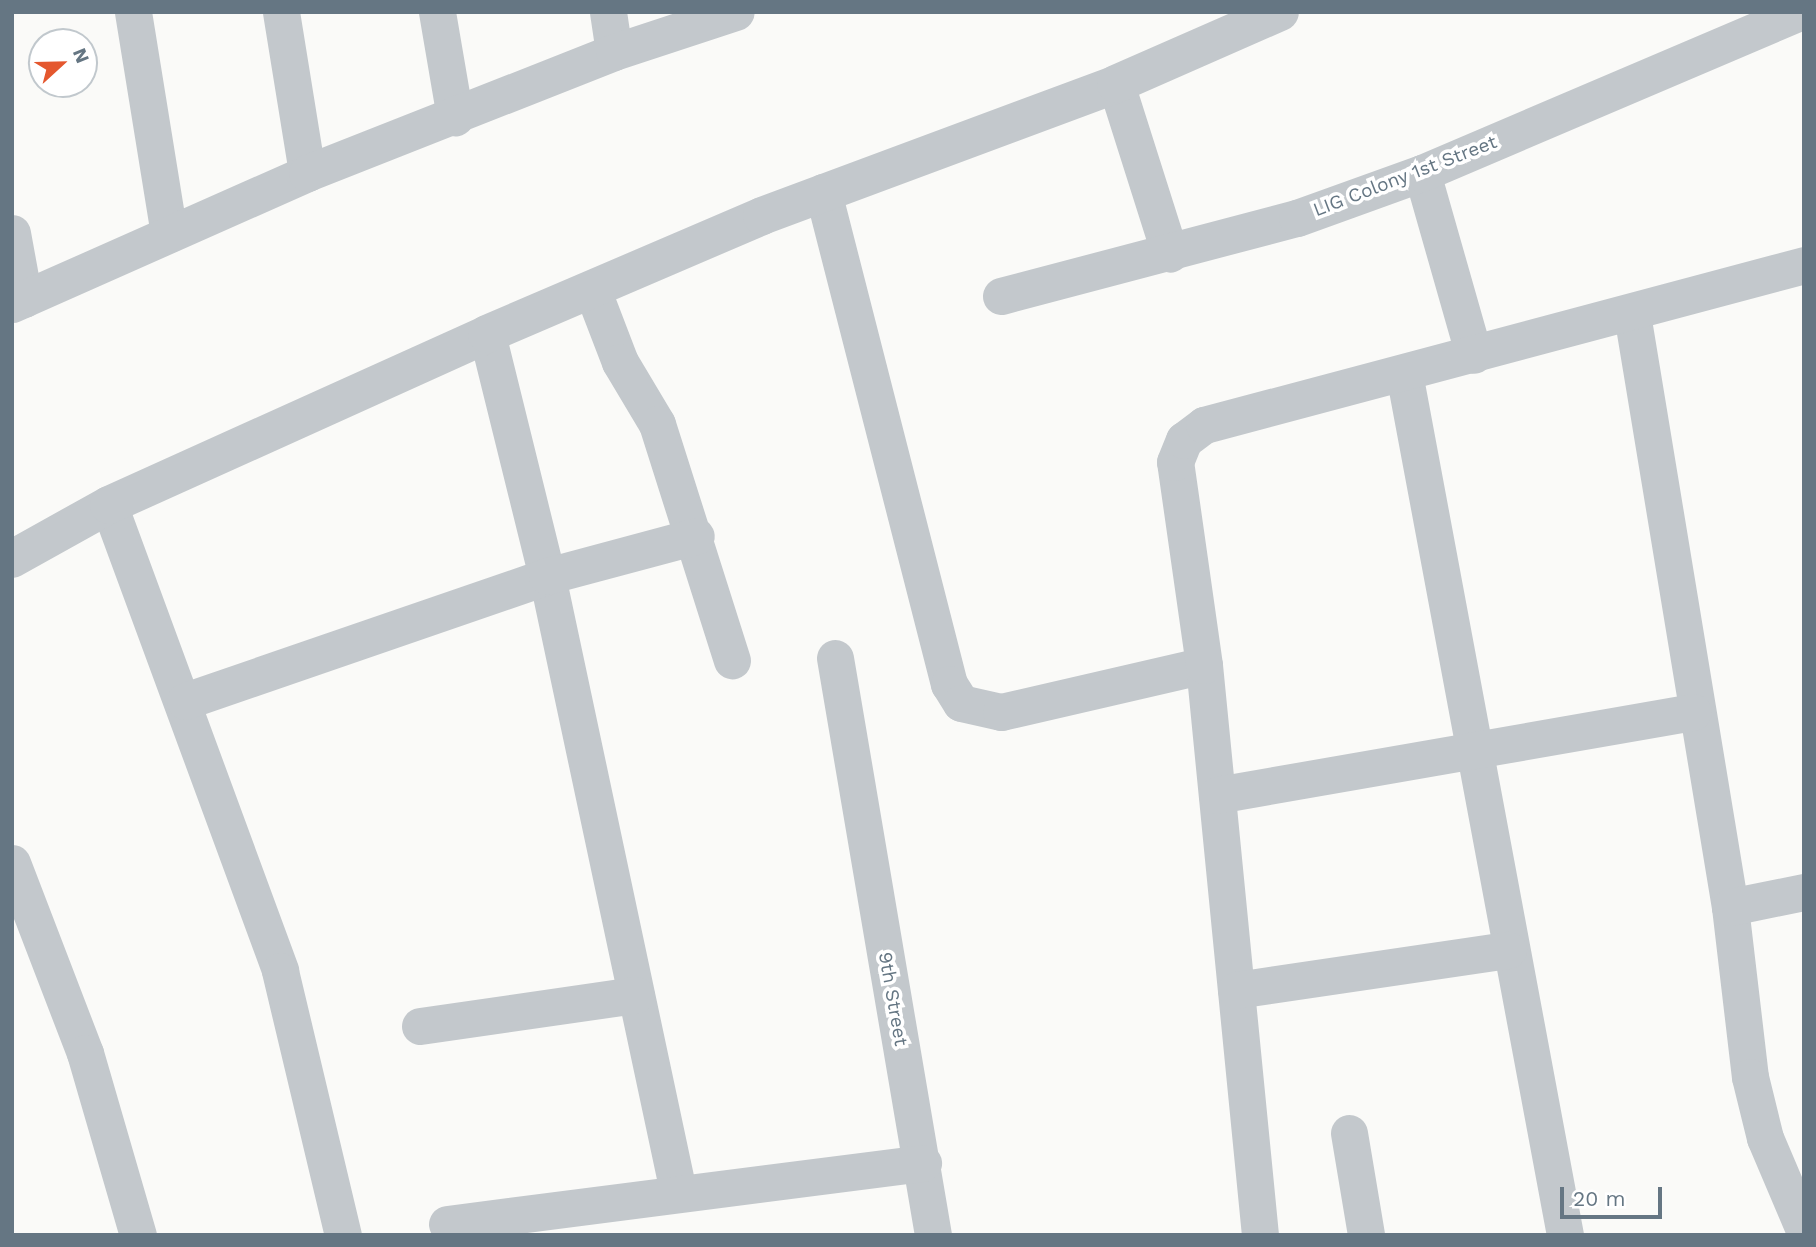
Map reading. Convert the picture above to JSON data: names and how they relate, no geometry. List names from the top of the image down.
{
  "streets": {
    "street": ["LIG Colony 1st Street", "9th Street"]
  },
  "scale_bar": "20 m",
  "north": "right"
}
